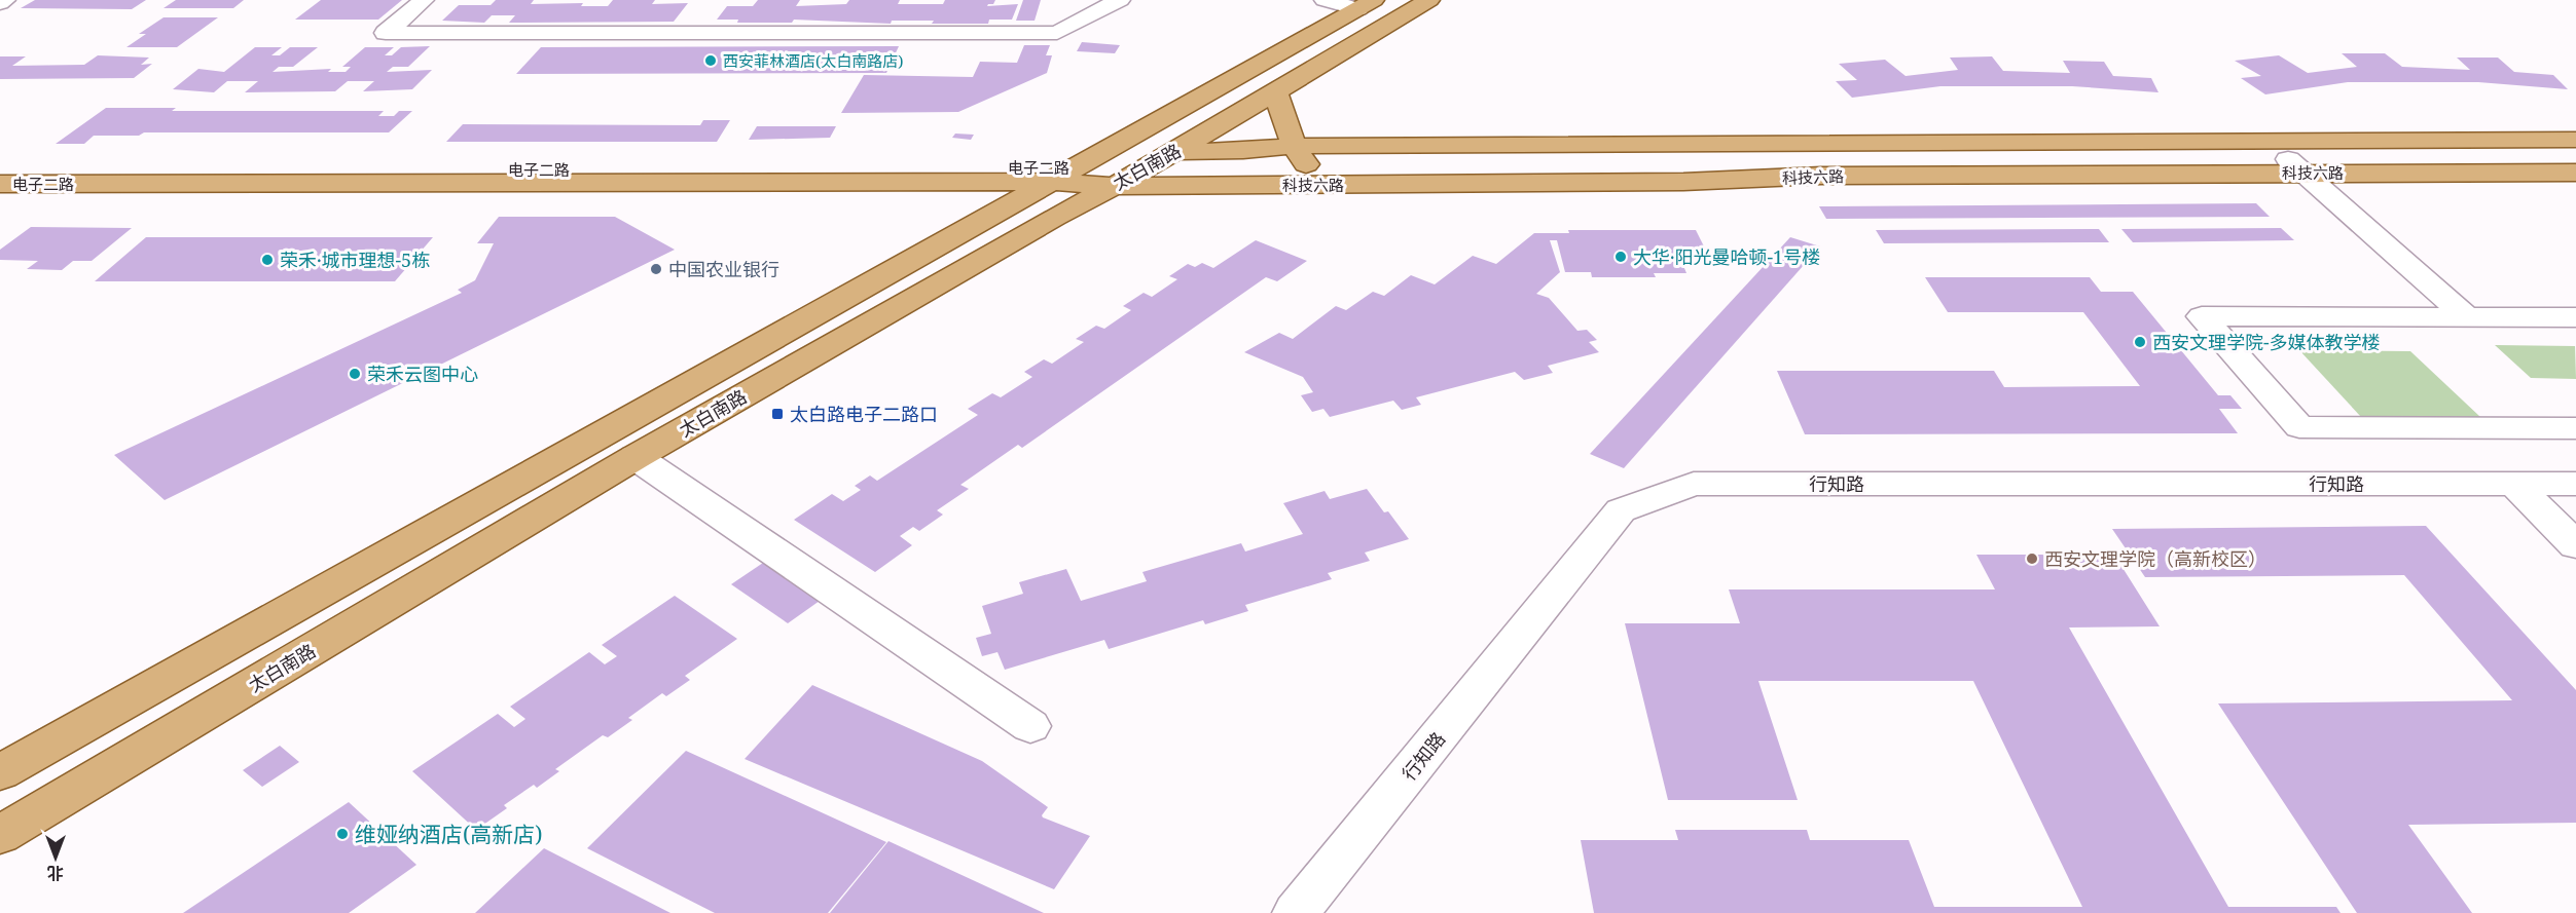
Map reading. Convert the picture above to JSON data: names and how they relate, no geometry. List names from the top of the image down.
{
  "streets": {
    "main road": ["太白南路", "电子二路", "科技六路"],
    "street": ["行知路"]
  },
  "crossings": [
    ["太白南路", "电子二路"],
    ["太白南路", "科技六路"],
    ["电子二路", "科技六路"]
  ],
  "places": {
    "other": [
      "西安菲林酒店(太白南路店)",
      "大华·阳光曼哈顿-1号楼",
      "荣禾·城市理想-5栋",
      "中国农业银行",
      "西安文理学院-多媒体教学楼",
      "荣禾云图中心",
      "西安文理学院（高新校区）",
      "维娅纳酒店(高新店)"
    ],
    "transit": ["太白路电子二路口"]
  },
  "north": "bottom"
}
